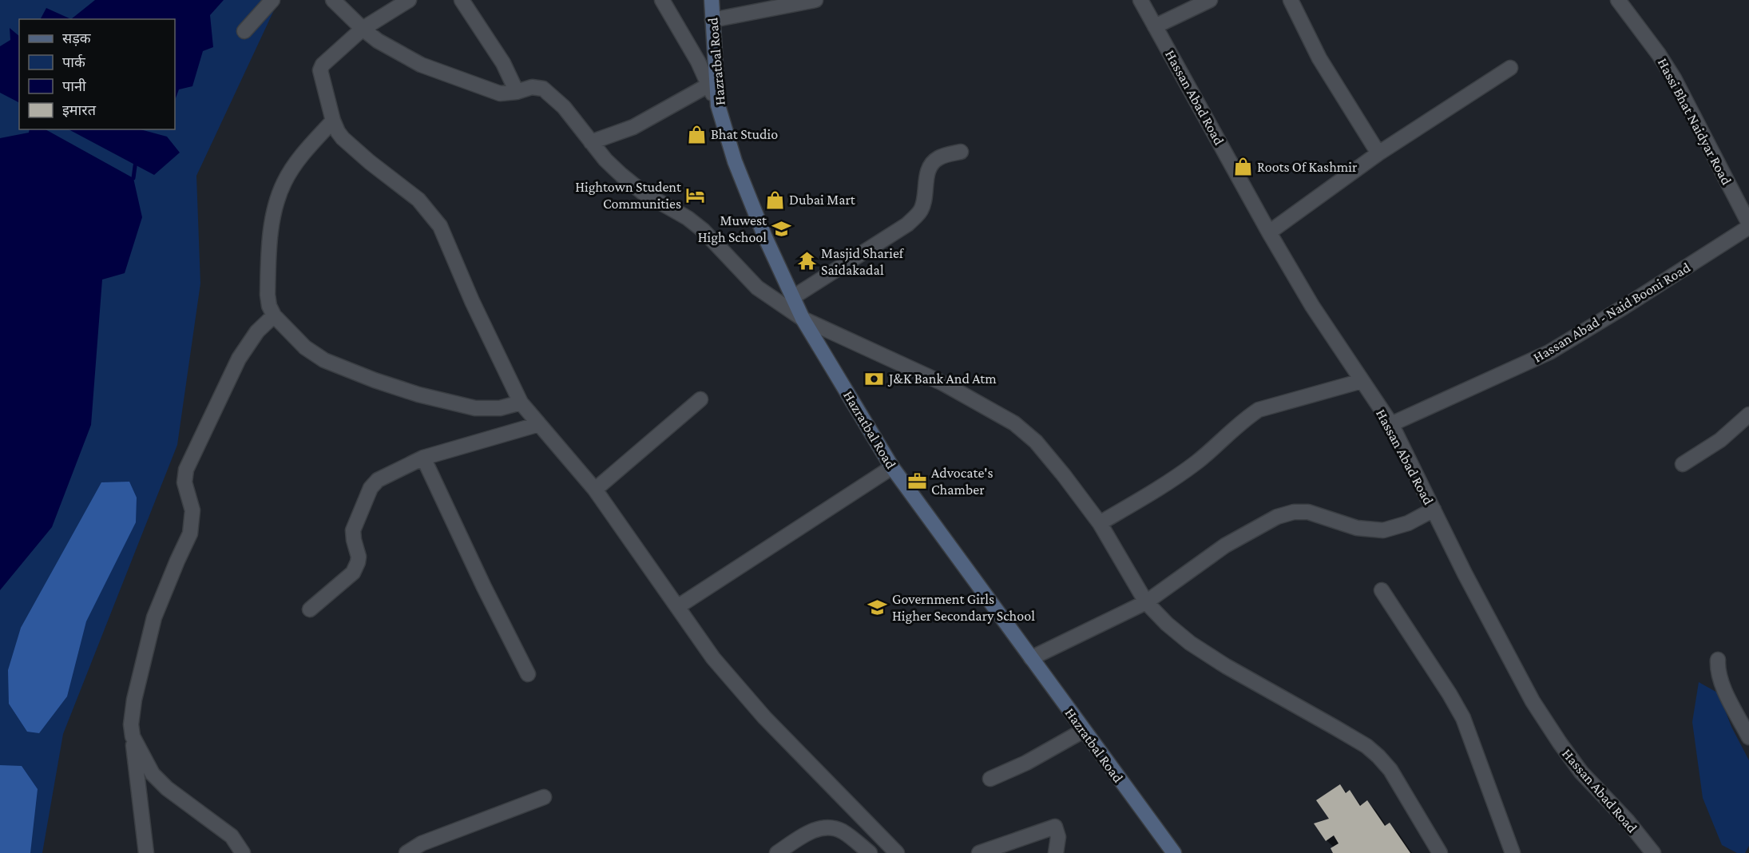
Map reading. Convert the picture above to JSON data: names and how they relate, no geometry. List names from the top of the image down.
{
  "streets": {
    "main road": ["Hazratbal Road"],
    "street": ["Hassan Abad Road", "Hassi Bhat Naidyar Road", "Hassan Abad - Naid Booni Road"]
  },
  "crossings": [
    ["Hassan Abad Road", "Hassan Abad - Naid Booni Road"],
    ["Hassi Bhat Naidyar Road", "Hassan Abad - Naid Booni Road"]
  ],
  "places": {
    "shop": ["Bhat Studio", "Roots Of Kashmir", "Dubai Mart"],
    "hotel": ["Hightown Student Communities"],
    "school or university": ["Muwest High School", "Government Girls Higher Secondary School"],
    "temple": ["Masjid Sharief Saidakadal"],
    "bank": ["J&K Bank And Atm"],
    "office": ["Advocate's Chamber"]
  },
  "legend": [
    "सड़क",
    "पार्क",
    "पानी",
    "इमारत"
  ]
}
